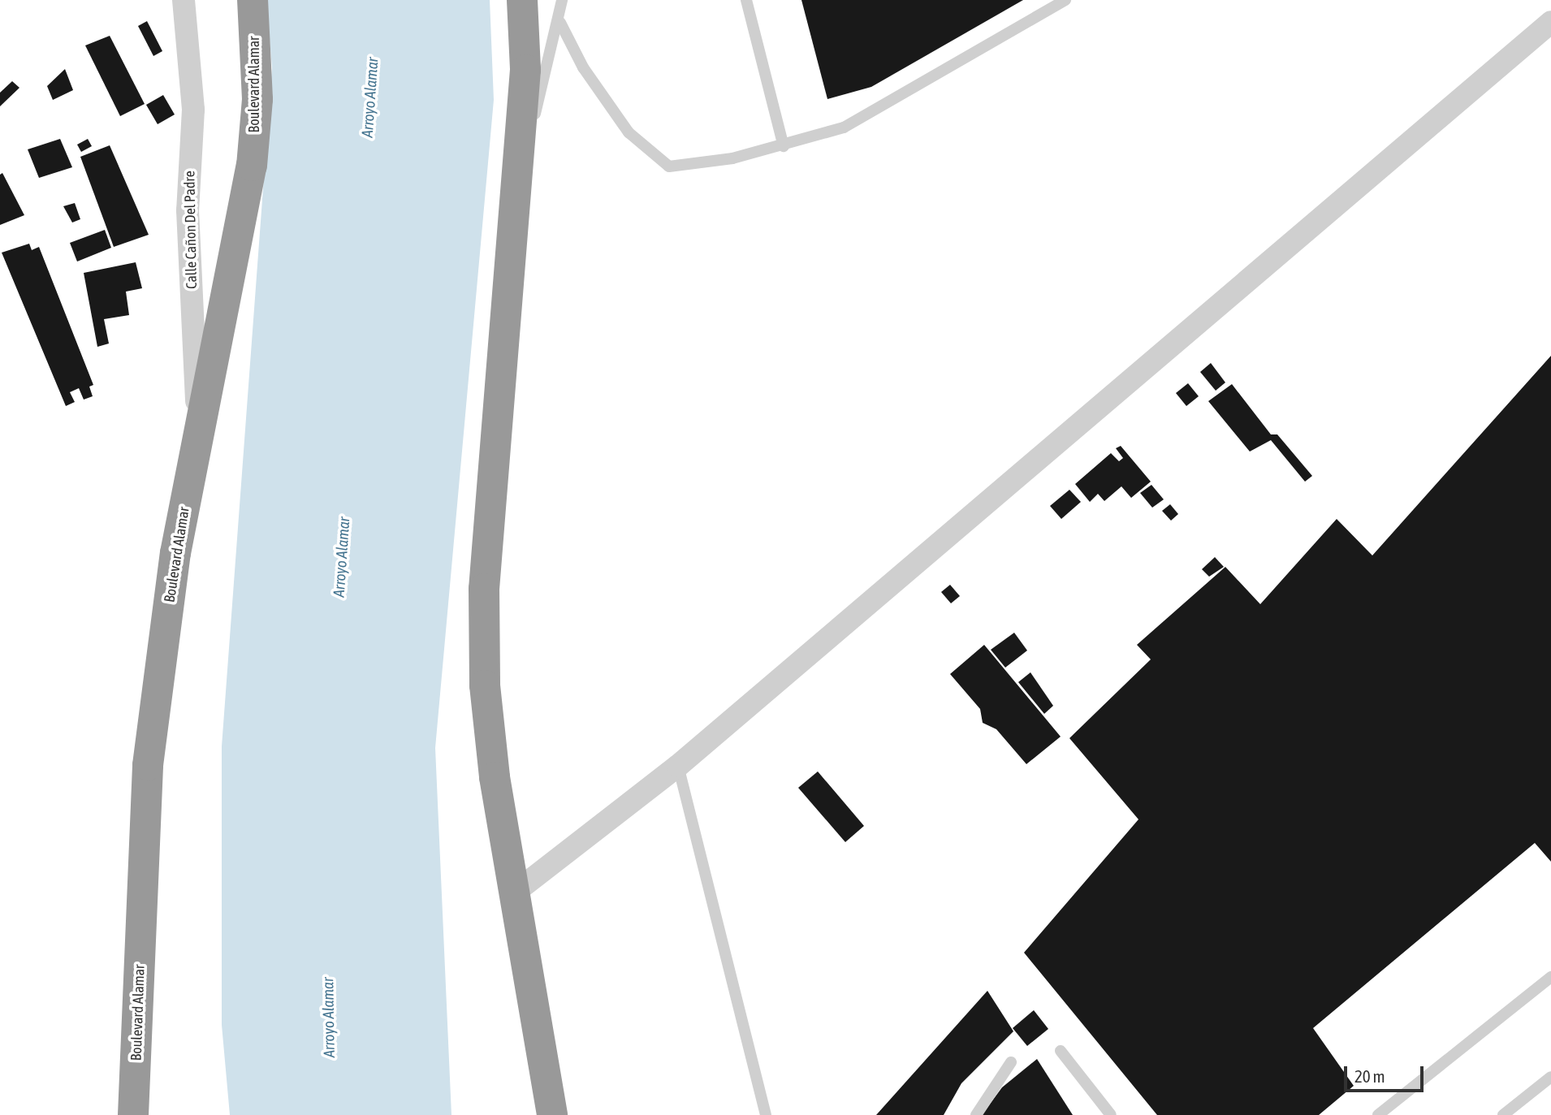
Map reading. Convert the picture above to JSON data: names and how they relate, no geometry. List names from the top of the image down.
{
  "streets": {
    "highway": ["Boulevard Alamar"],
    "street": ["Calle Cañon Del Padre"]
  },
  "crossings": [
    ["Boulevard Alamar", "Calle Cañon Del Padre"]
  ],
  "water": ["Arroyo Alamar"],
  "scale_bar": "20 m"
}
